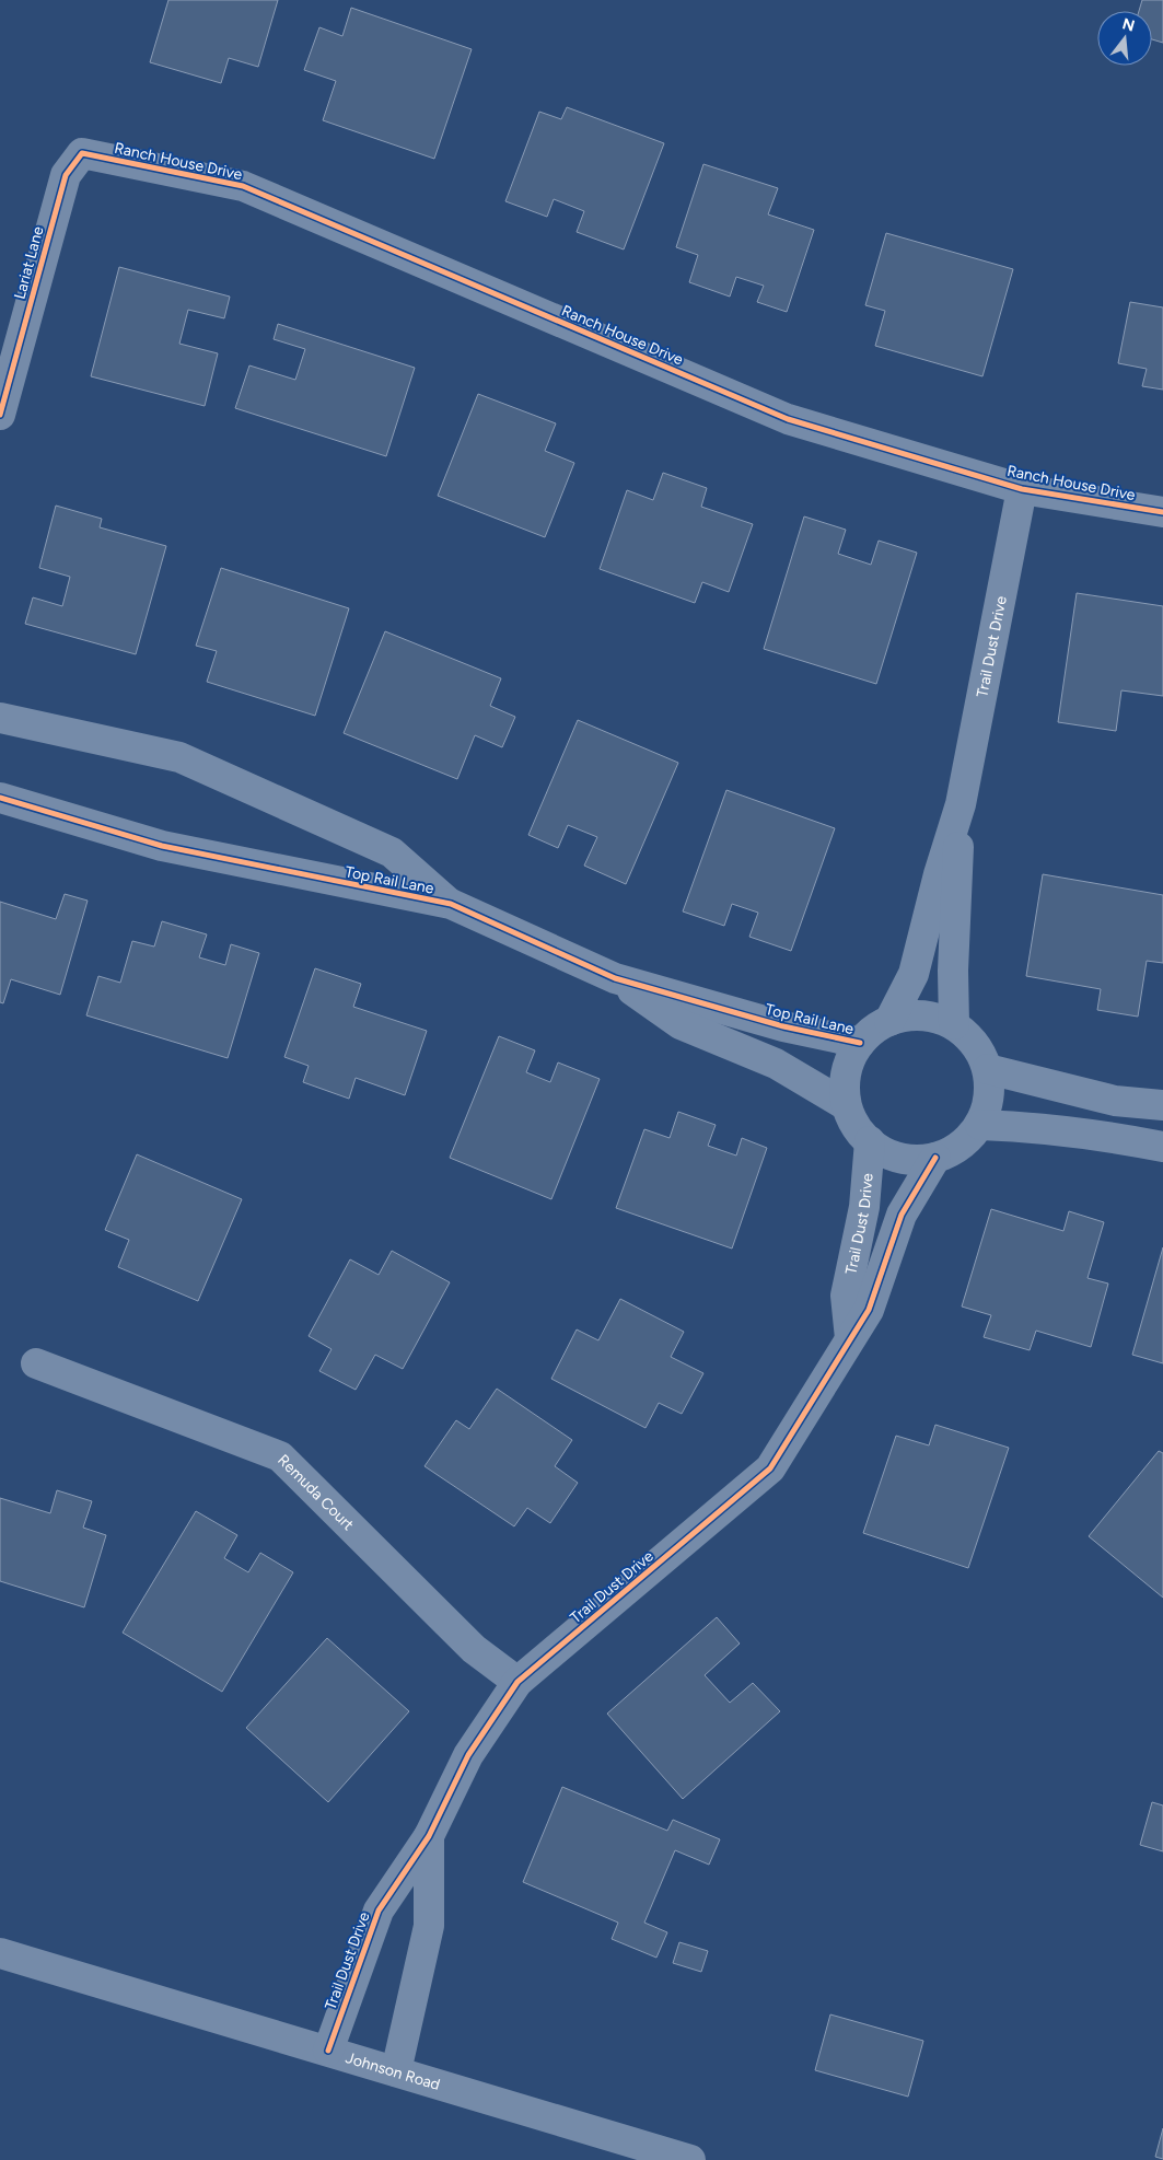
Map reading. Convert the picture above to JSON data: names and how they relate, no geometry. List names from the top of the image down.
{
  "streets": {
    "street": [
      "Ranch House Drive",
      "Lariat Lane",
      "Trail Dust Drive",
      "Top Rail Lane",
      "Remuda Court",
      "Johnson Road"
    ]
  },
  "crossings": [
    ["Ranch House Drive", "Lariat Lane"],
    ["Ranch House Drive", "Trail Dust Drive"],
    ["Trail Dust Drive", "Top Rail Lane"],
    ["Trail Dust Drive", "Remuda Court"],
    ["Trail Dust Drive", "Johnson Road"]
  ],
  "north": "top"
}
